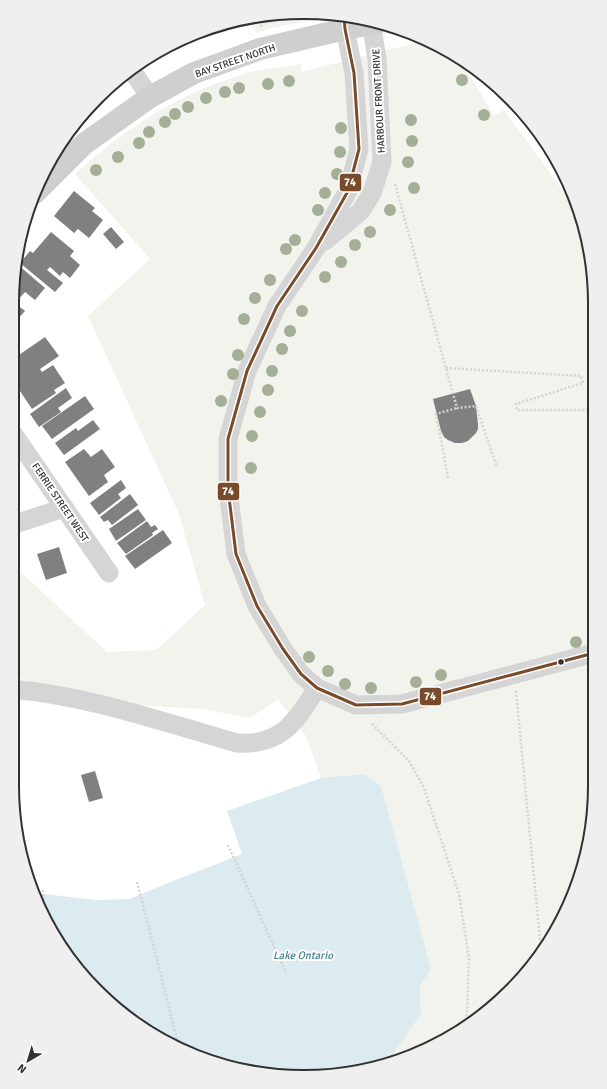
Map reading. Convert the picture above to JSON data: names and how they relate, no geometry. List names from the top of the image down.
{
  "streets": {
    "street": ["BAY STREET NORTH", "HARBOUR FRONT DRIVE", "FERRIE STREET WEST"]
  },
  "crossings": [
    ["BAY STREET NORTH", "HARBOUR FRONT DRIVE"]
  ],
  "water": ["Lake Ontario"],
  "lines": ["transit line 74"],
  "north": "bottom left"
}
